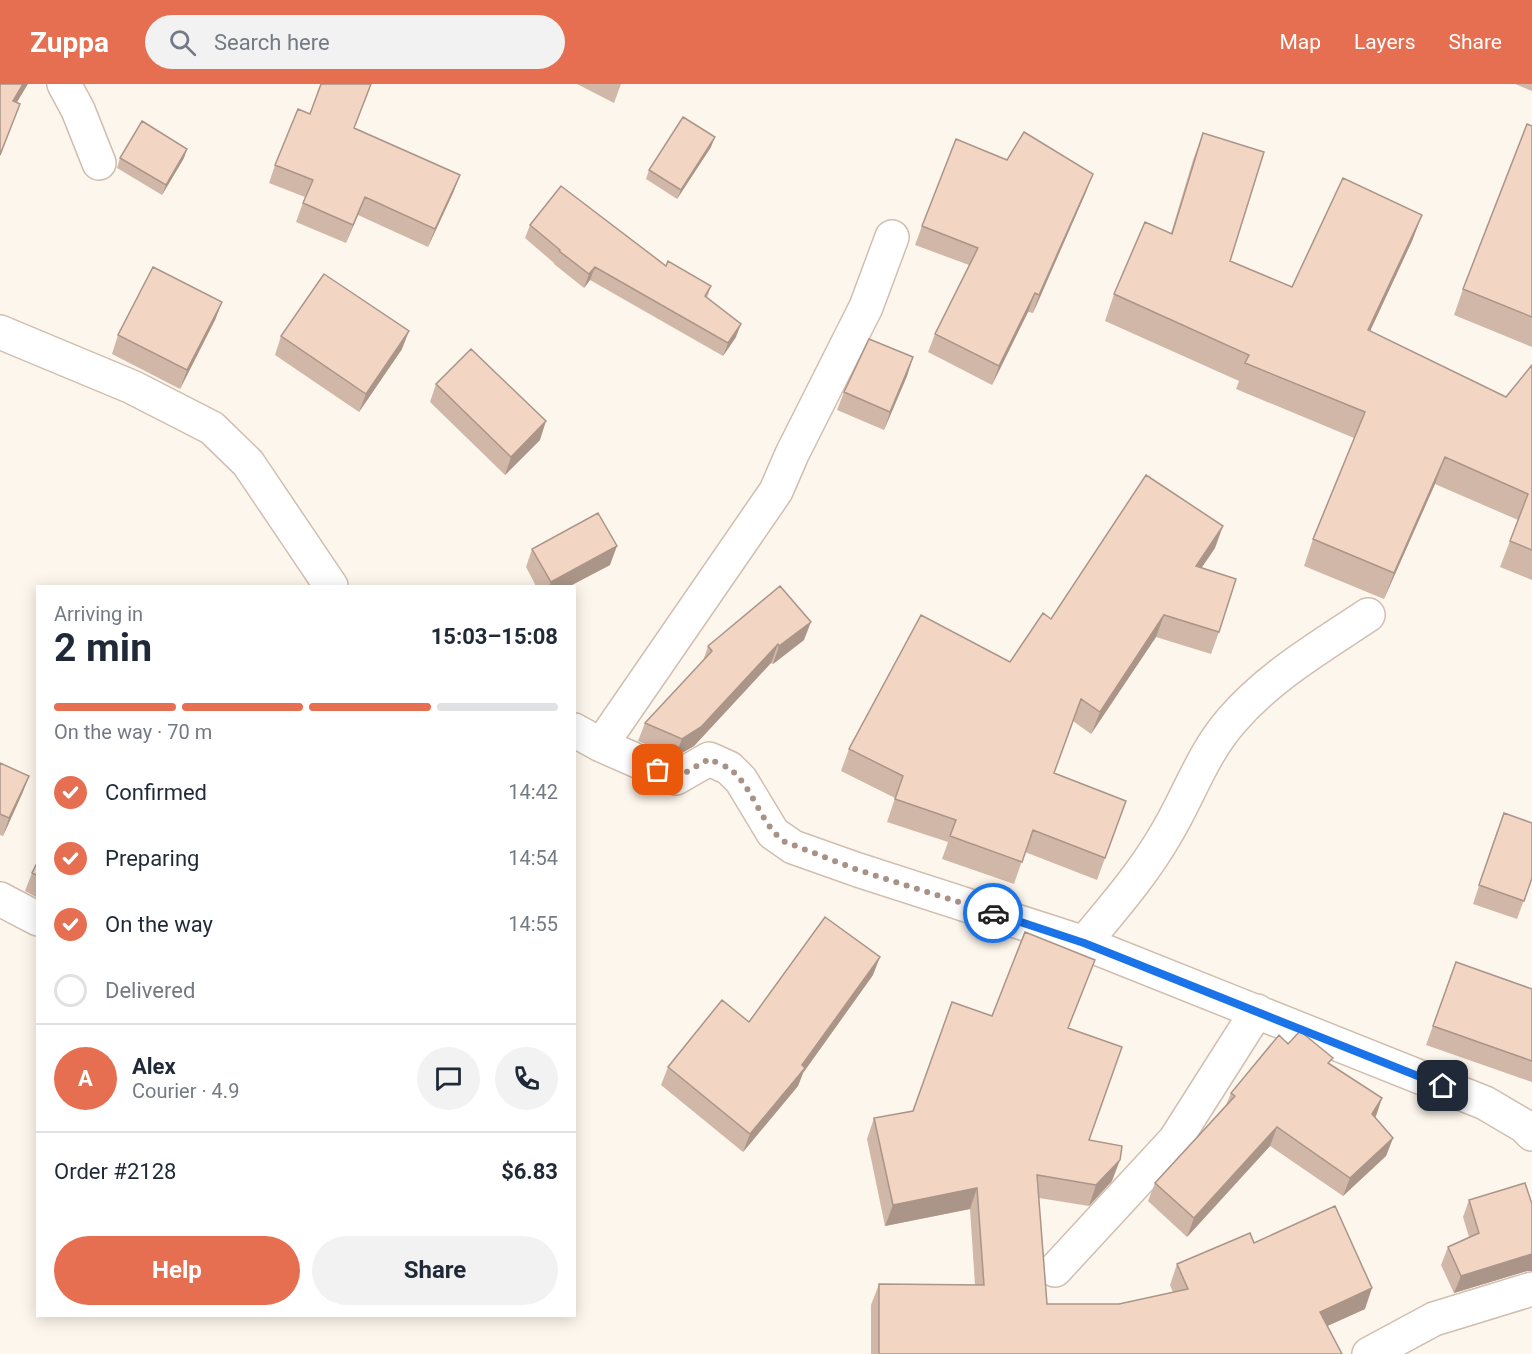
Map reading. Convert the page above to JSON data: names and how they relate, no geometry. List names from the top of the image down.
{
  "page": {
    "header": "Zuppa",
    "search": "Search here",
    "nav": ["Map", "Layers", "Share"],
    "heading": ["2 min", "Arriving in", "15:03–15:08"],
    "panel": [
      "Alex",
      "Courier · 4.9",
      "Order #2128",
      "$6.83"
    ],
    "bar": "On the way · 70 m",
    "list": [
      ["Confirmed", "14:42"],
      ["Preparing", "14:54"],
      ["On the way", "14:55"],
      "Delivered"
    ],
    "round": "A",
    "buttons": ["Help", "Share"]
  }
}
